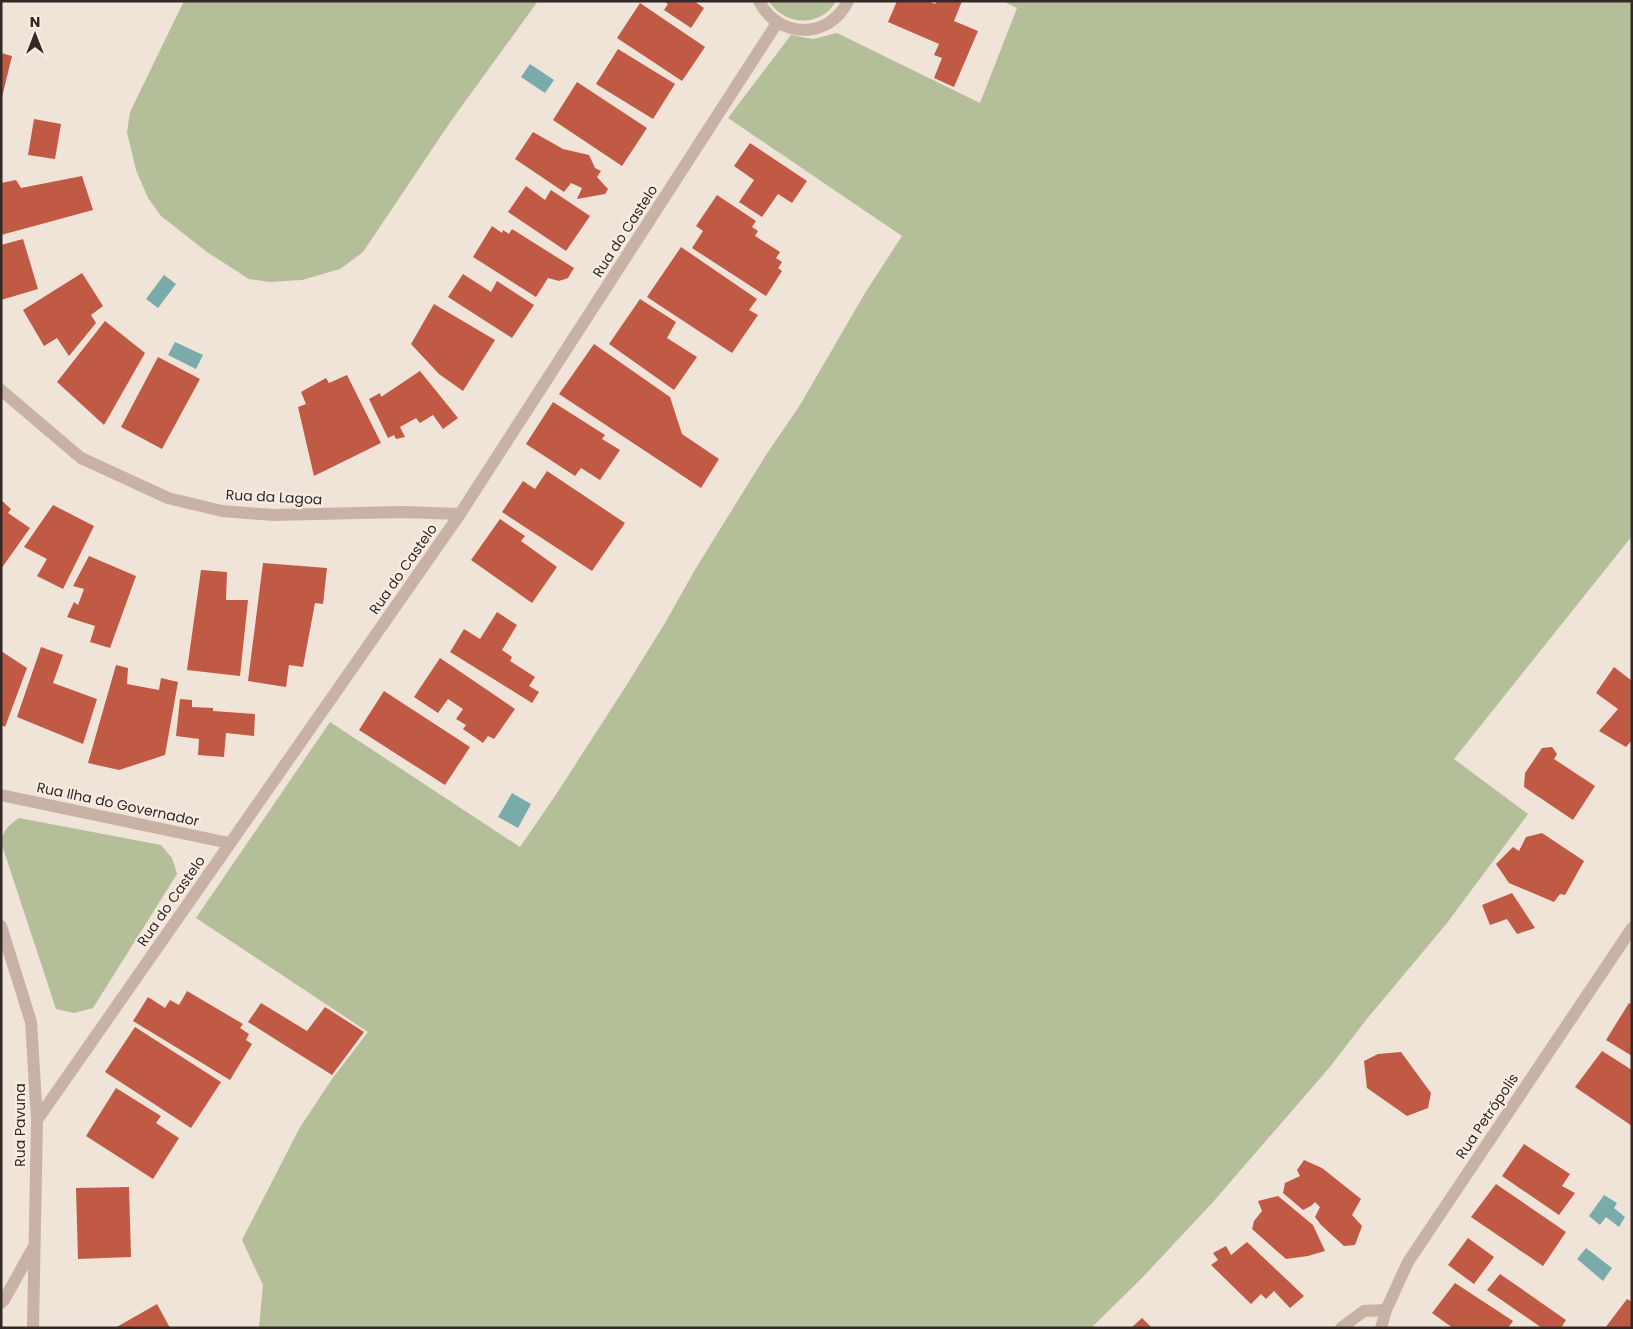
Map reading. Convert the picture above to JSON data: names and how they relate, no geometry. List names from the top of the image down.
{
  "streets": {
    "street": [
      "Rua do Castelo",
      "Rua da Lagoa",
      "Rua Ilha do Governador",
      "Rua Petrópolis",
      "Rua Pavuna"
    ]
  },
  "crossings": [
    ["Rua do Castelo", "Rua da Lagoa"],
    ["Rua do Castelo", "Rua Ilha do Governador"],
    ["Rua do Castelo", "Rua Pavuna"]
  ],
  "north": "top"
}
